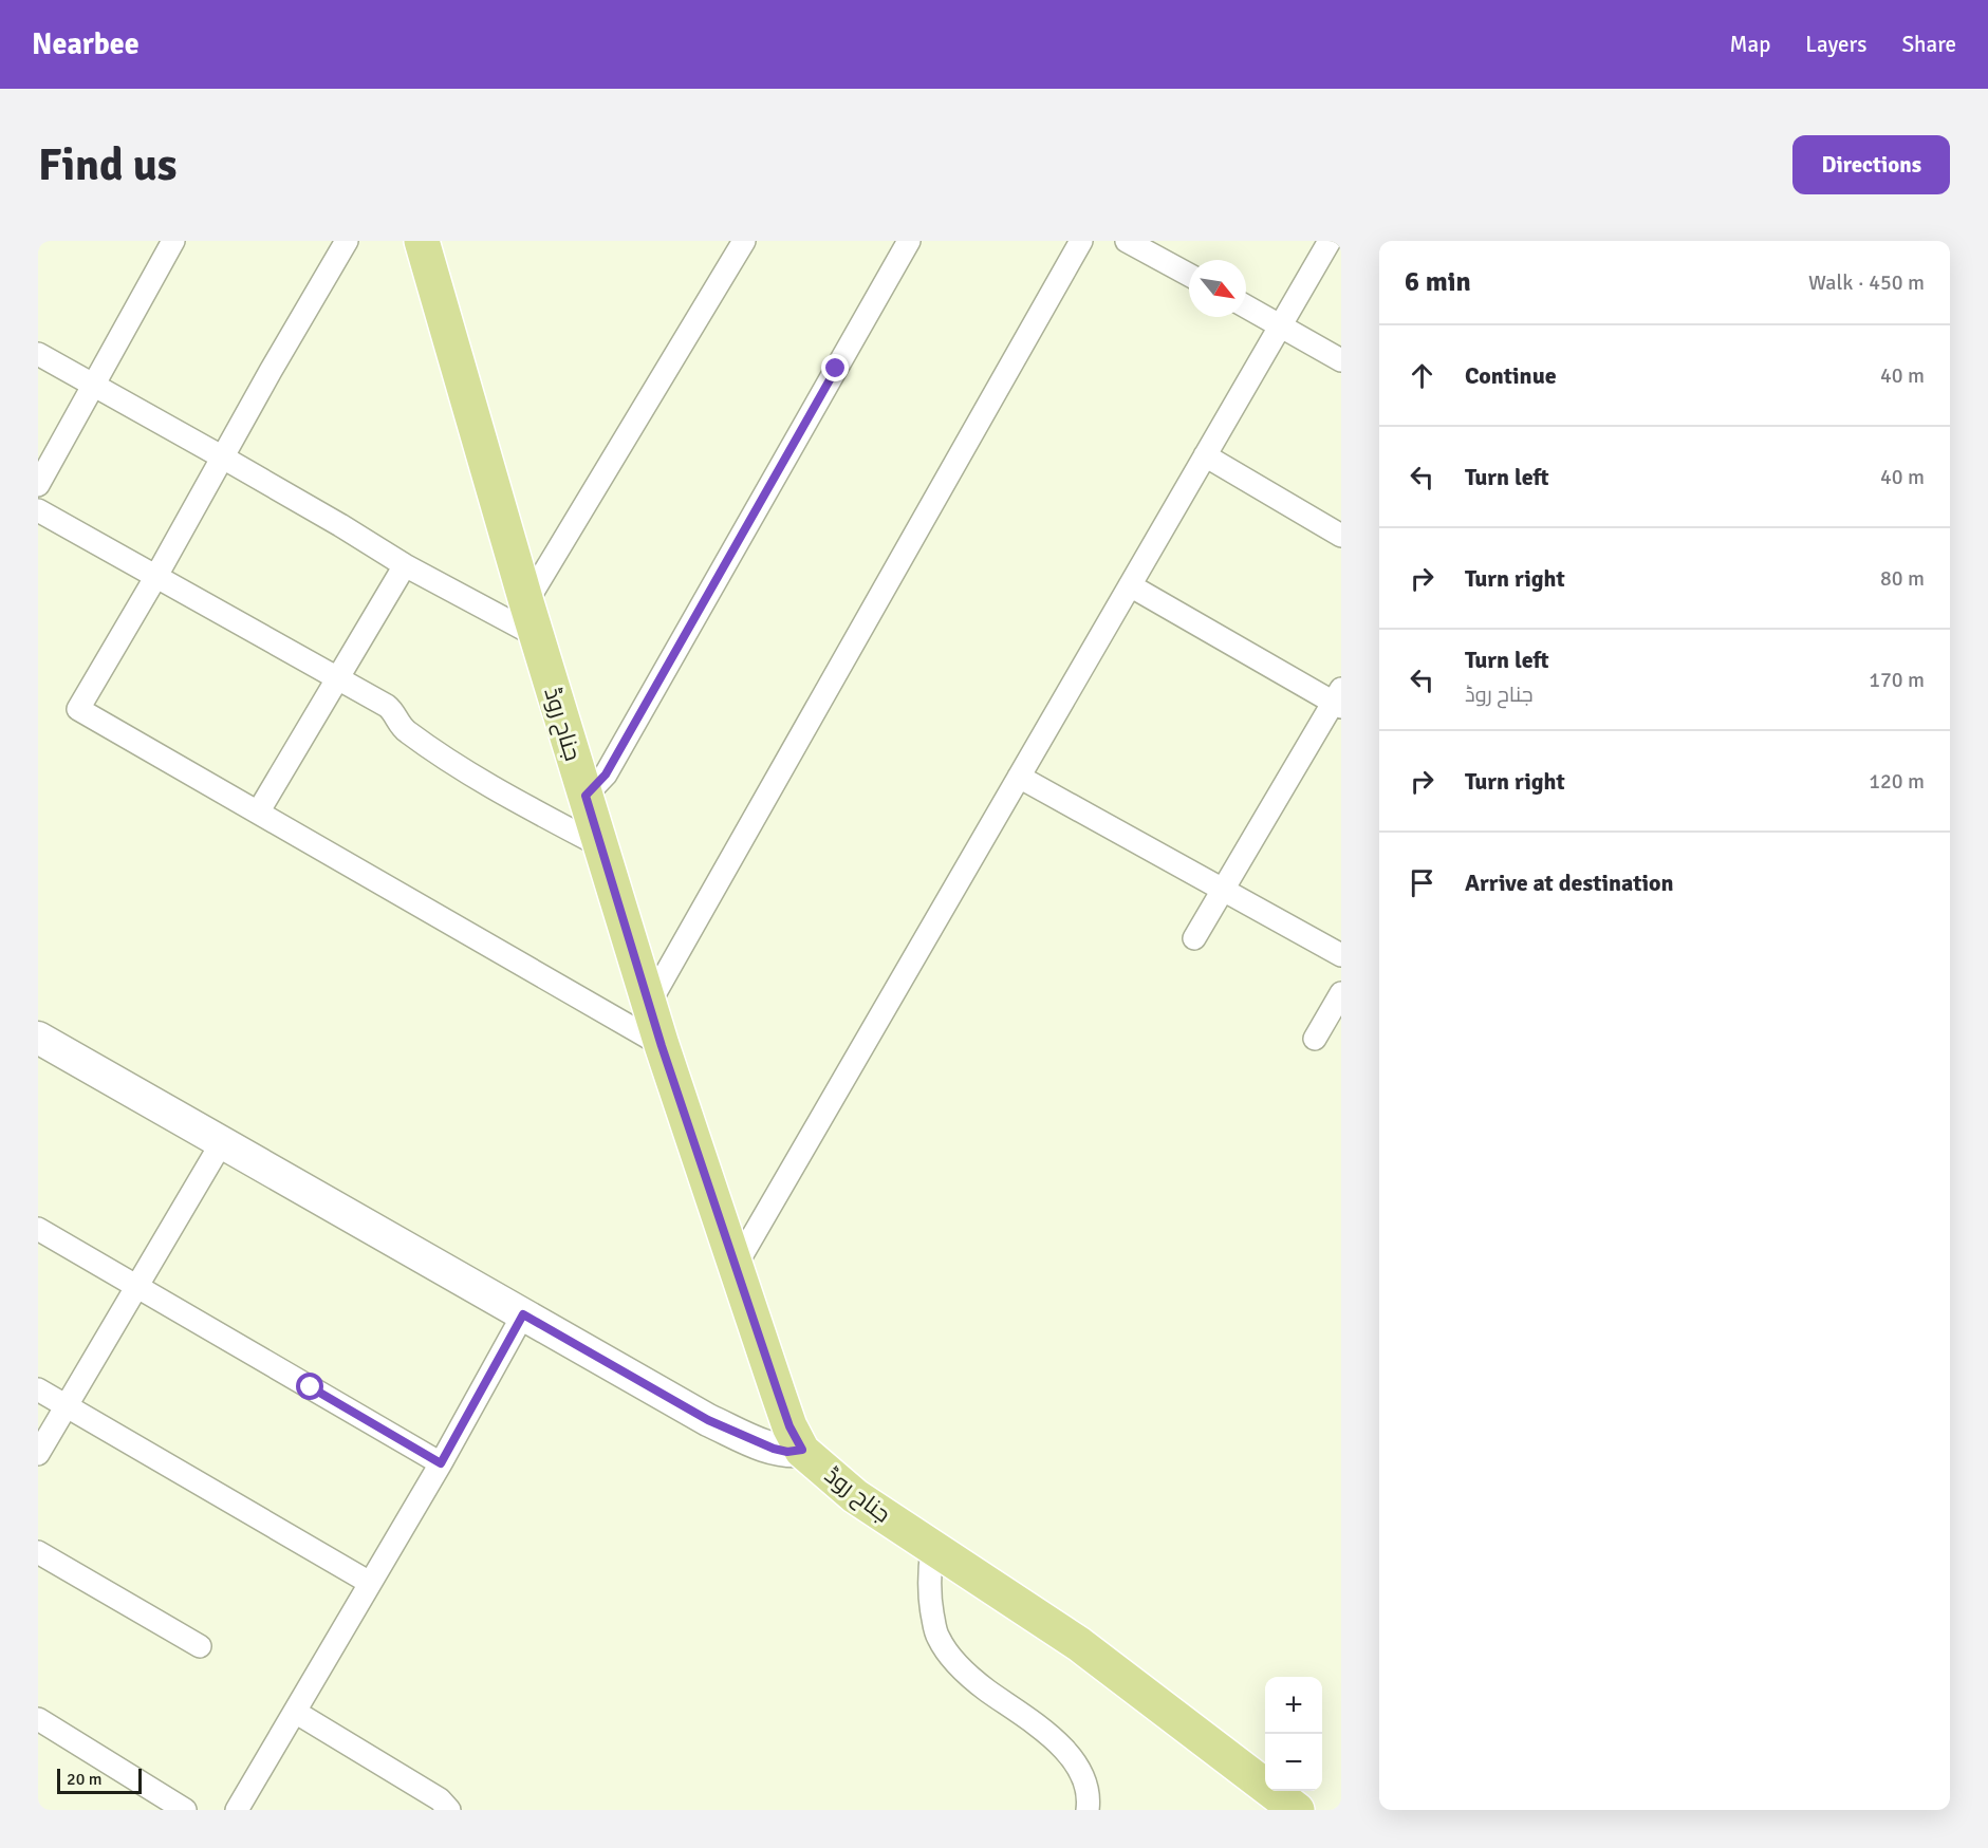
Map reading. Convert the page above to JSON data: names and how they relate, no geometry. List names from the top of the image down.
{
  "streets": {
    "main road": ["جناح روڈ"]
  },
  "scale_bar": "20 m",
  "north": "bottom right",
  "page": {
    "header": "Nearbee",
    "nav": ["Map", "Layers", "Share"],
    "buttons": "Directions",
    "title": "Find us",
    "heading": ["6 min", "Walk · 450 m"],
    "list": [
      ["Continue", "40 m"],
      ["Turn left", "40 m"],
      ["Turn right", "80 m"],
      ["Turn left", "جناح روڈ", "170 m"],
      ["Turn right", "120 m"],
      "Arrive at destination"
    ],
    "map_buttons": ["+", "−"],
    "scale": "20 m"
  }
}
